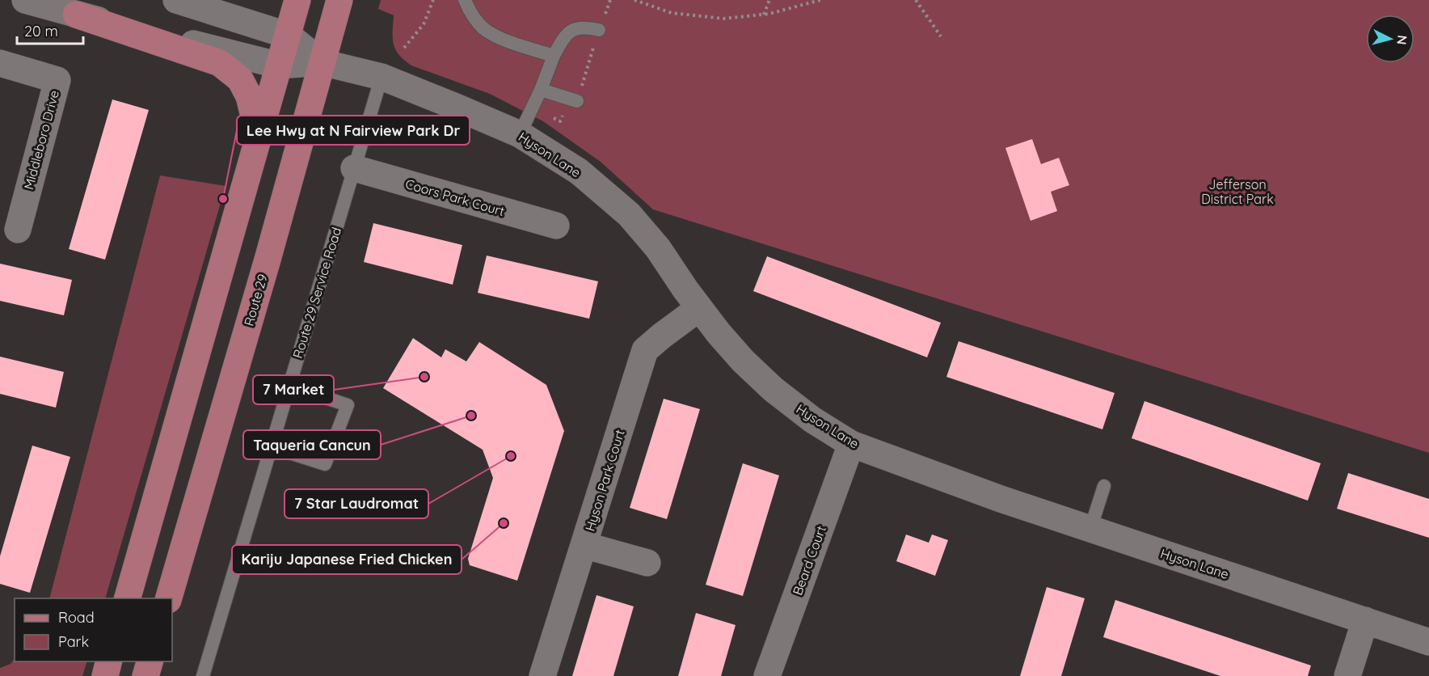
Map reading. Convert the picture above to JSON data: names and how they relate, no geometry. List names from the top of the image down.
{
  "streets": {
    "main road": ["Route 29"],
    "street": [
      "Middleboro Drive",
      "Hyson Lane",
      "Coors Park Court",
      "Hyson Park Court",
      "Beard Court"
    ],
    "lane": ["Route 29 Service Road"]
  },
  "crossings": [
    ["Hyson Lane", "Route 29 Service Road"],
    ["Hyson Lane", "Route 29"],
    ["Hyson Lane", "Hyson Park Court"],
    ["Hyson Lane", "Beard Court"],
    ["Coors Park Court", "Route 29 Service Road"]
  ],
  "parks": ["Jefferson District Park"],
  "places": [
    "Lee Hwy at N Fairview Park Dr",
    "7 Market",
    "Taqueria Cancun",
    "7 Star Laudromat",
    "Kariju Japanese Fried Chicken"
  ],
  "legend": ["Road", "Park"],
  "scale_bar": "20 m",
  "north": "right"
}
